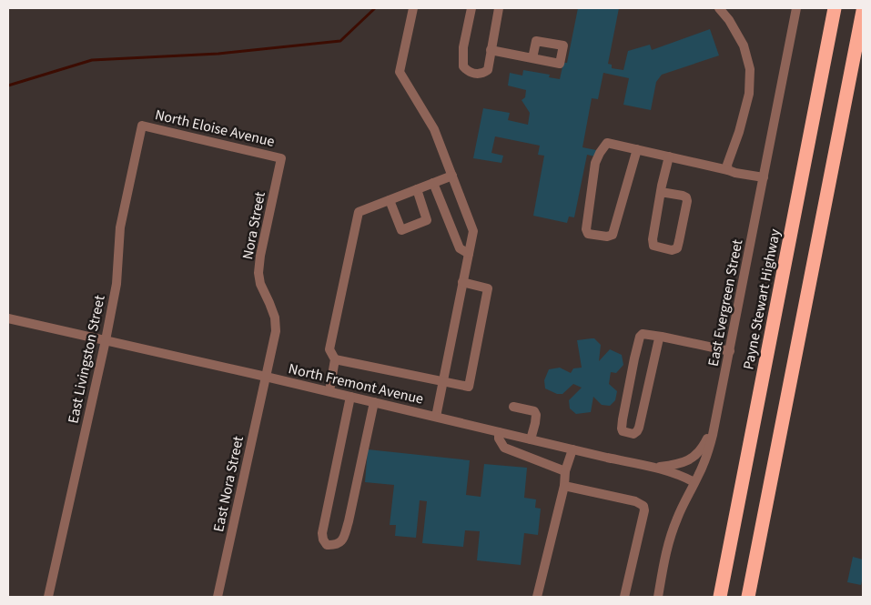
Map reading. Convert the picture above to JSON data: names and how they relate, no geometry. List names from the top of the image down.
{
  "streets": {
    "highway": ["Payne Stewart Highway"],
    "street": [
      "North Eloise Avenue",
      "Nora Street",
      "East Evergreen Street",
      "East Livingston Street",
      "North Fremont Avenue",
      "East Nora Street"
    ]
  },
  "crossings": [
    ["North Eloise Avenue", "Nora Street"],
    ["North Eloise Avenue", "East Livingston Street"],
    ["Nora Street", "North Fremont Avenue"],
    ["Nora Street", "East Nora Street"],
    ["East Evergreen Street", "North Fremont Avenue"],
    ["East Livingston Street", "North Fremont Avenue"],
    ["North Fremont Avenue", "East Nora Street"]
  ]
}
